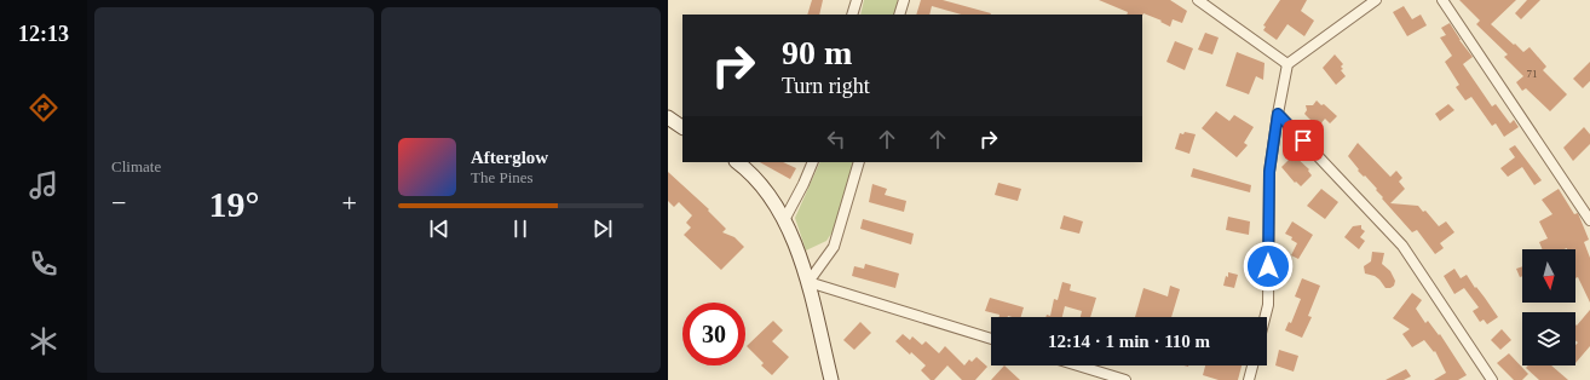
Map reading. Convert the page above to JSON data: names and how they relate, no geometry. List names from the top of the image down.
{
  "house_numbers": ["71"],
  "north": "bottom",
  "page": {
    "tabs": "12:13",
    "tile": "Climate",
    "turn": ["90 m", "Turn right"],
    "song": ["Afterglow", "The Pines"],
    "heat": ["−", "19°", "+"],
    "limit": "30",
    "trip": "12:14 · 1 min · 110 m"
  }
}
